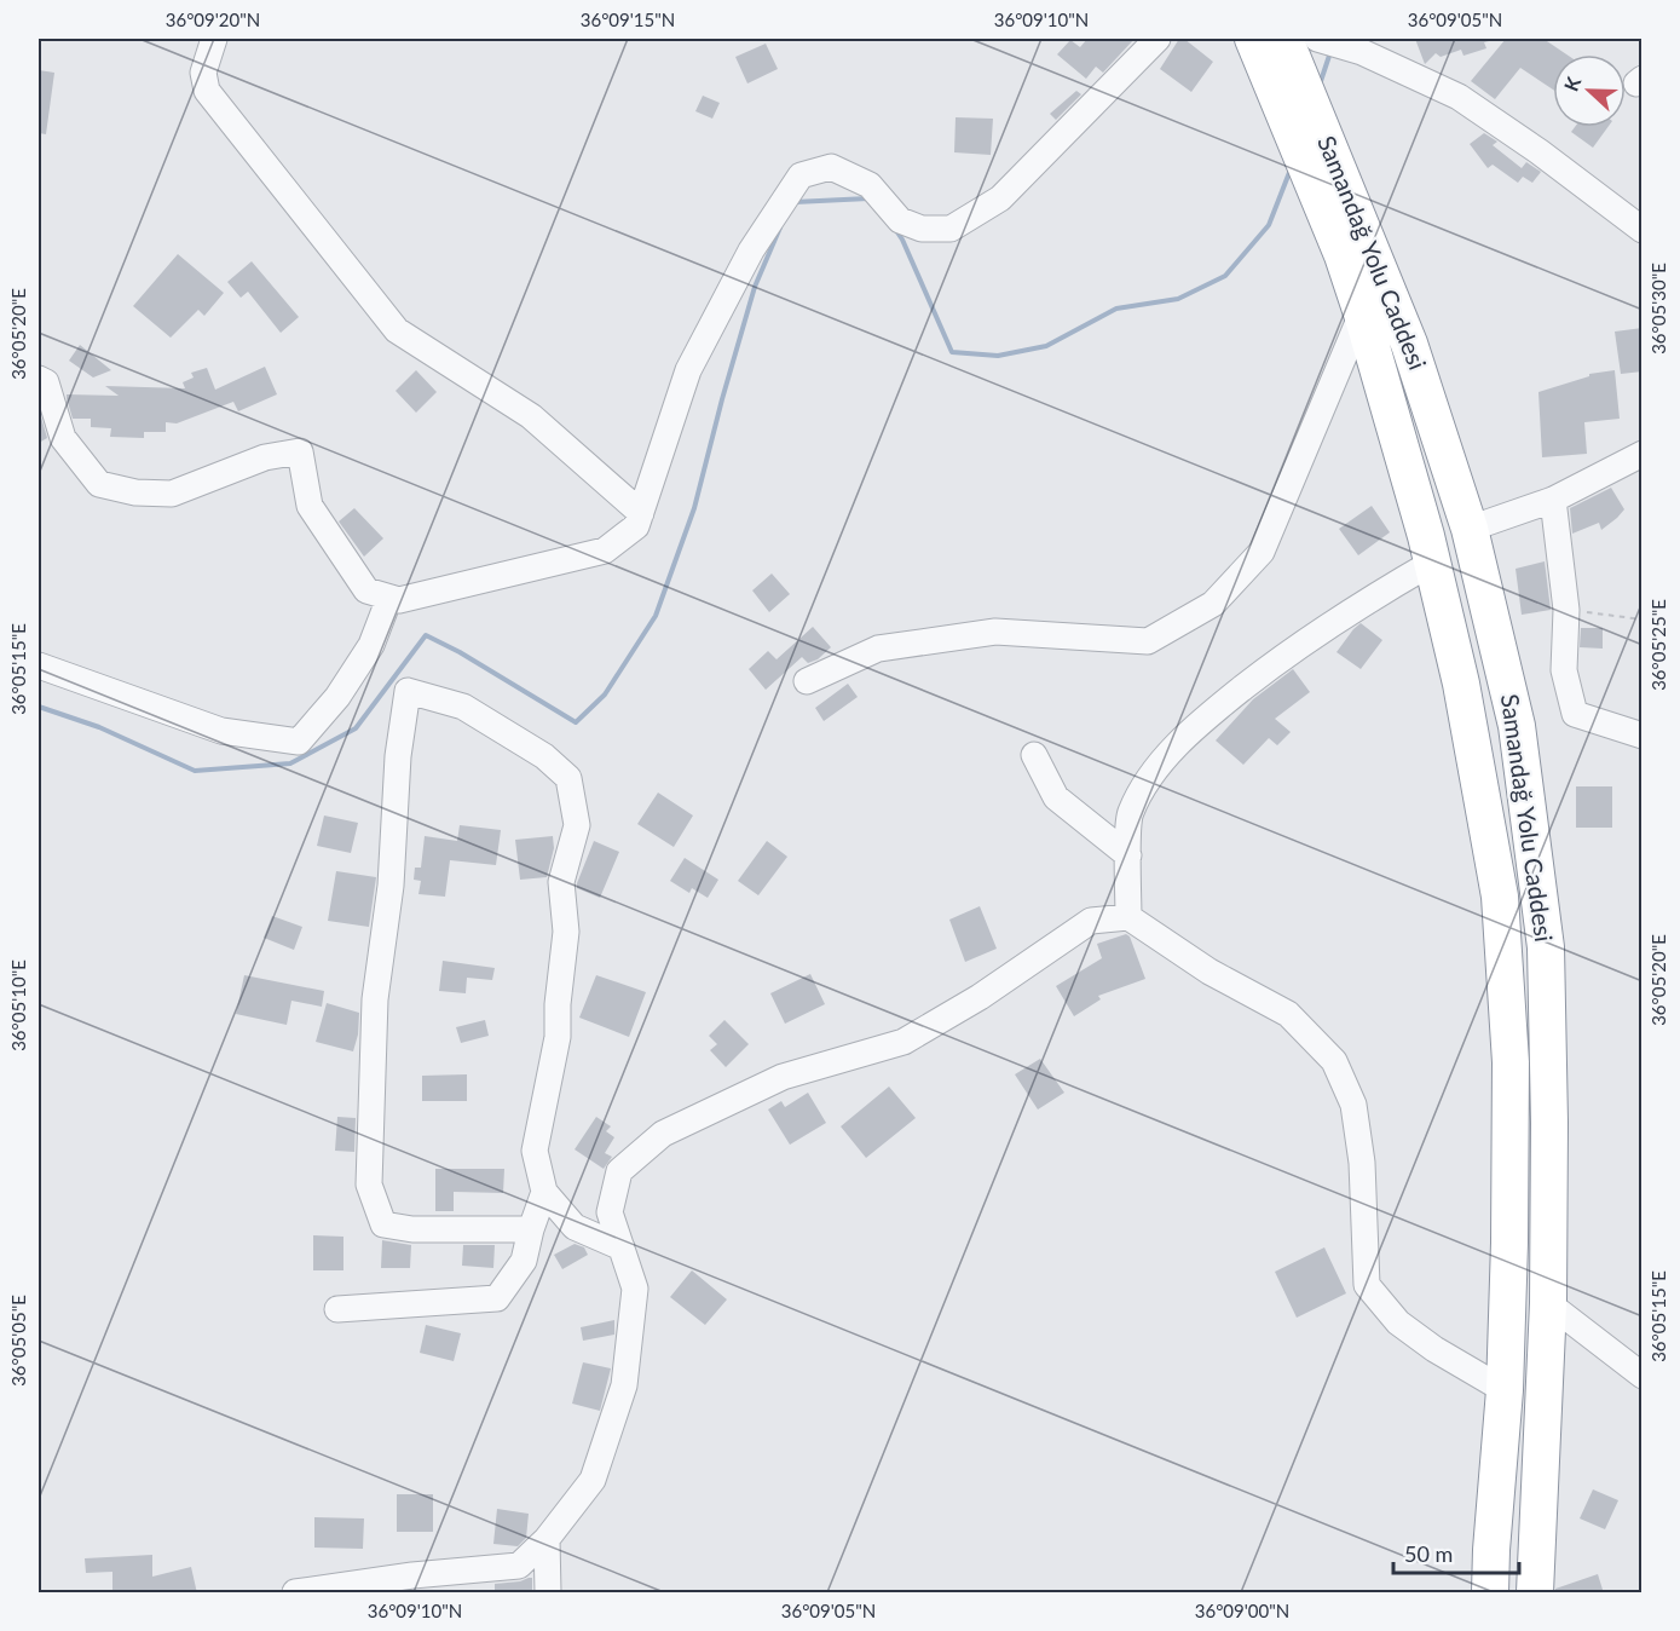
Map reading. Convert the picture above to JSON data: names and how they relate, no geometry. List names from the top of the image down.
{
  "streets": {
    "highway": ["Samandağ Yolu Caddesi"]
  },
  "scale_bar": "50 m",
  "north": "left",
  "coordinates": [
    "36°09'20\"N",
    "36°09'15\"N",
    "36°09'10\"N",
    "36°09'05\"N",
    "36°05'30\"E",
    "36°05'20\"E",
    "36°05'25\"E",
    "36°05'15\"E",
    "36°05'10\"E",
    "36°05'05\"E",
    "36°09'00\"N"
  ]
}
